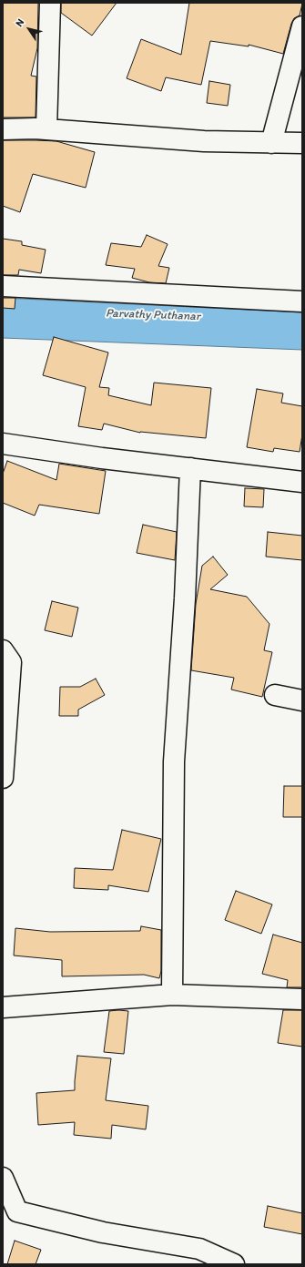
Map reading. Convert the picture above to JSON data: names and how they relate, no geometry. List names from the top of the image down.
{
  "water": ["Parvathy Puthanar"],
  "north": "top left"
}
